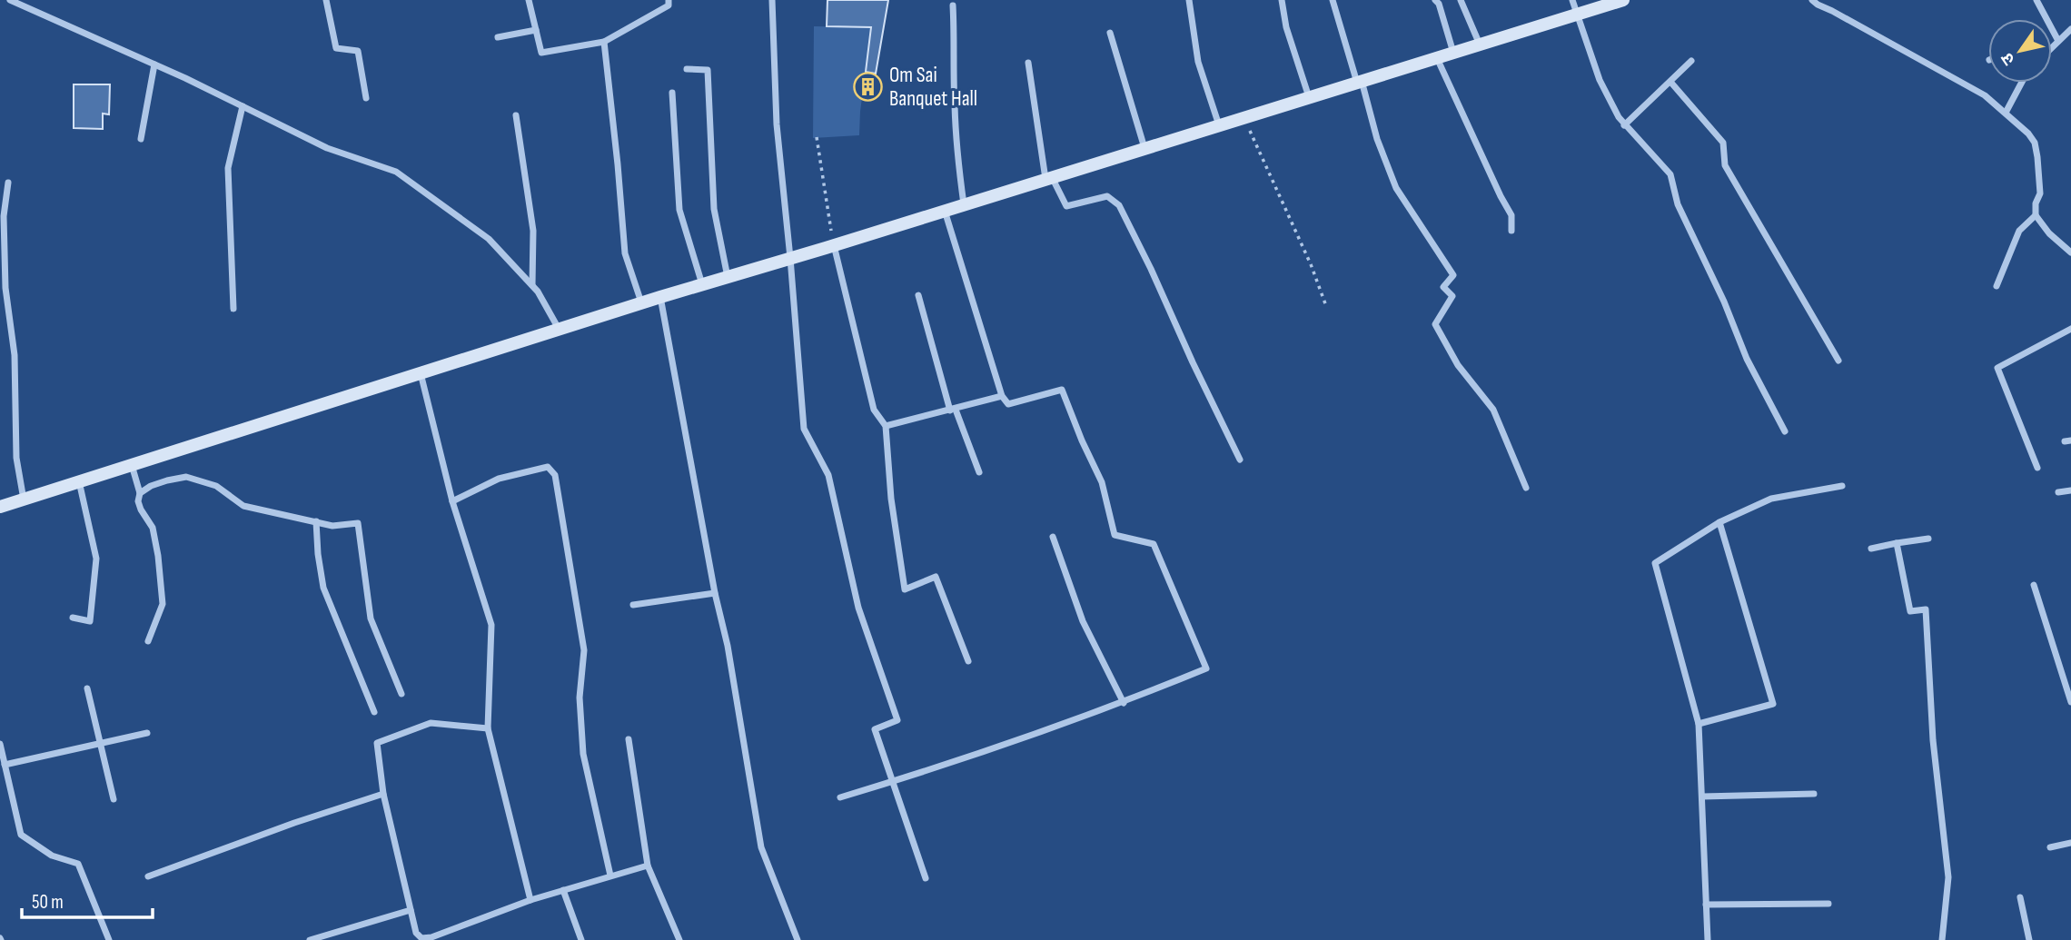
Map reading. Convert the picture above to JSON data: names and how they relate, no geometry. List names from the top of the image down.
{
  "places": {
    "building": ["Om Sai Banquet Hall"]
  },
  "scale_bar": "50 m",
  "north": "bottom left"
}
